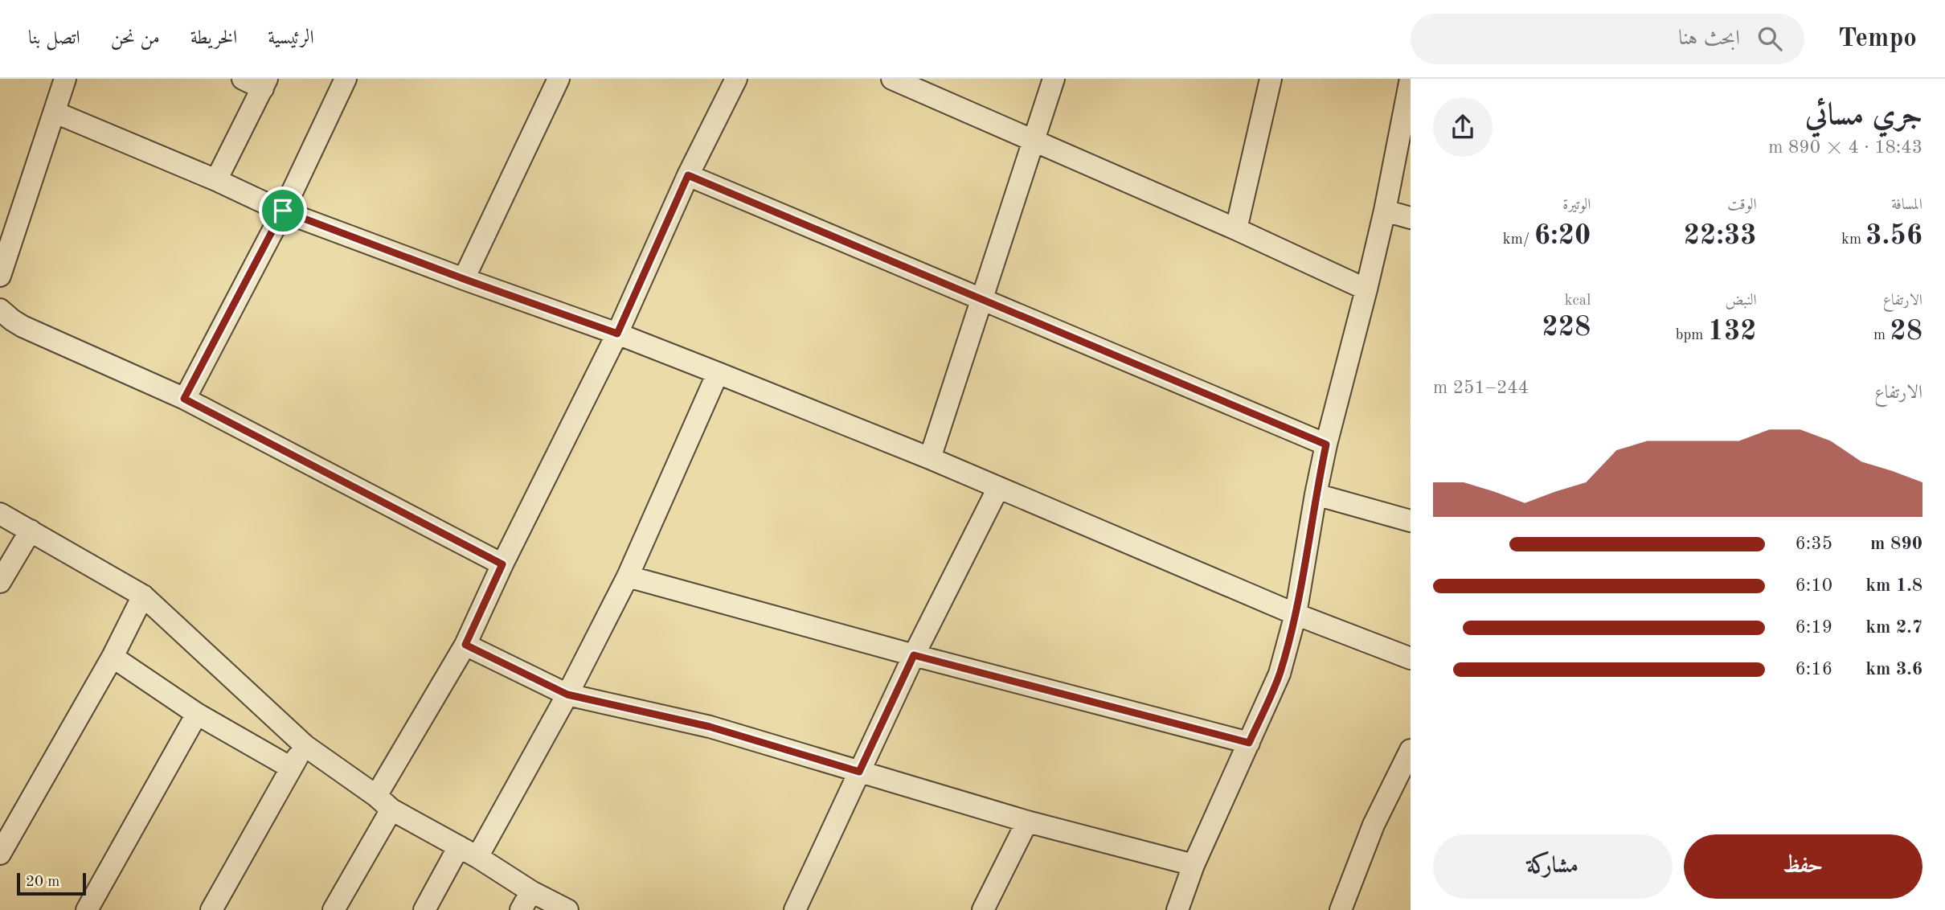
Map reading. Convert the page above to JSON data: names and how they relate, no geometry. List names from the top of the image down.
{
  "scale_bar": "20 m",
  "page": {
    "header": "Tempo",
    "search": "ابحث هنا",
    "nav": [
      "الرئيسية",
      "الخريطة",
      "من نحن",
      "اتصل بنا"
    ],
    "heading": ["جري مسائي", "18:43 · 4 × 890 m"],
    "stats": [
      ["المسافة", "3.56 km"],
      ["الوقت", "22:33"],
      ["الوتيرة", "6:20 /km"],
      ["الارتفاع", "28 m"],
      ["النبض", "132 bpm"],
      ["kcal", "228"]
    ],
    "chart": ["الارتفاع", "244–251 m"],
    "list": [
      {
        "name": "890 m",
        "note": "6:35"
      },
      {
        "name": "1.8 km",
        "note": "6:10"
      },
      {
        "name": "2.7 km",
        "note": "6:19"
      },
      {
        "name": "3.6 km",
        "note": "6:16"
      }
    ],
    "buttons": ["حفظ", "مشاركة"],
    "scale": "20 m"
  }
}
